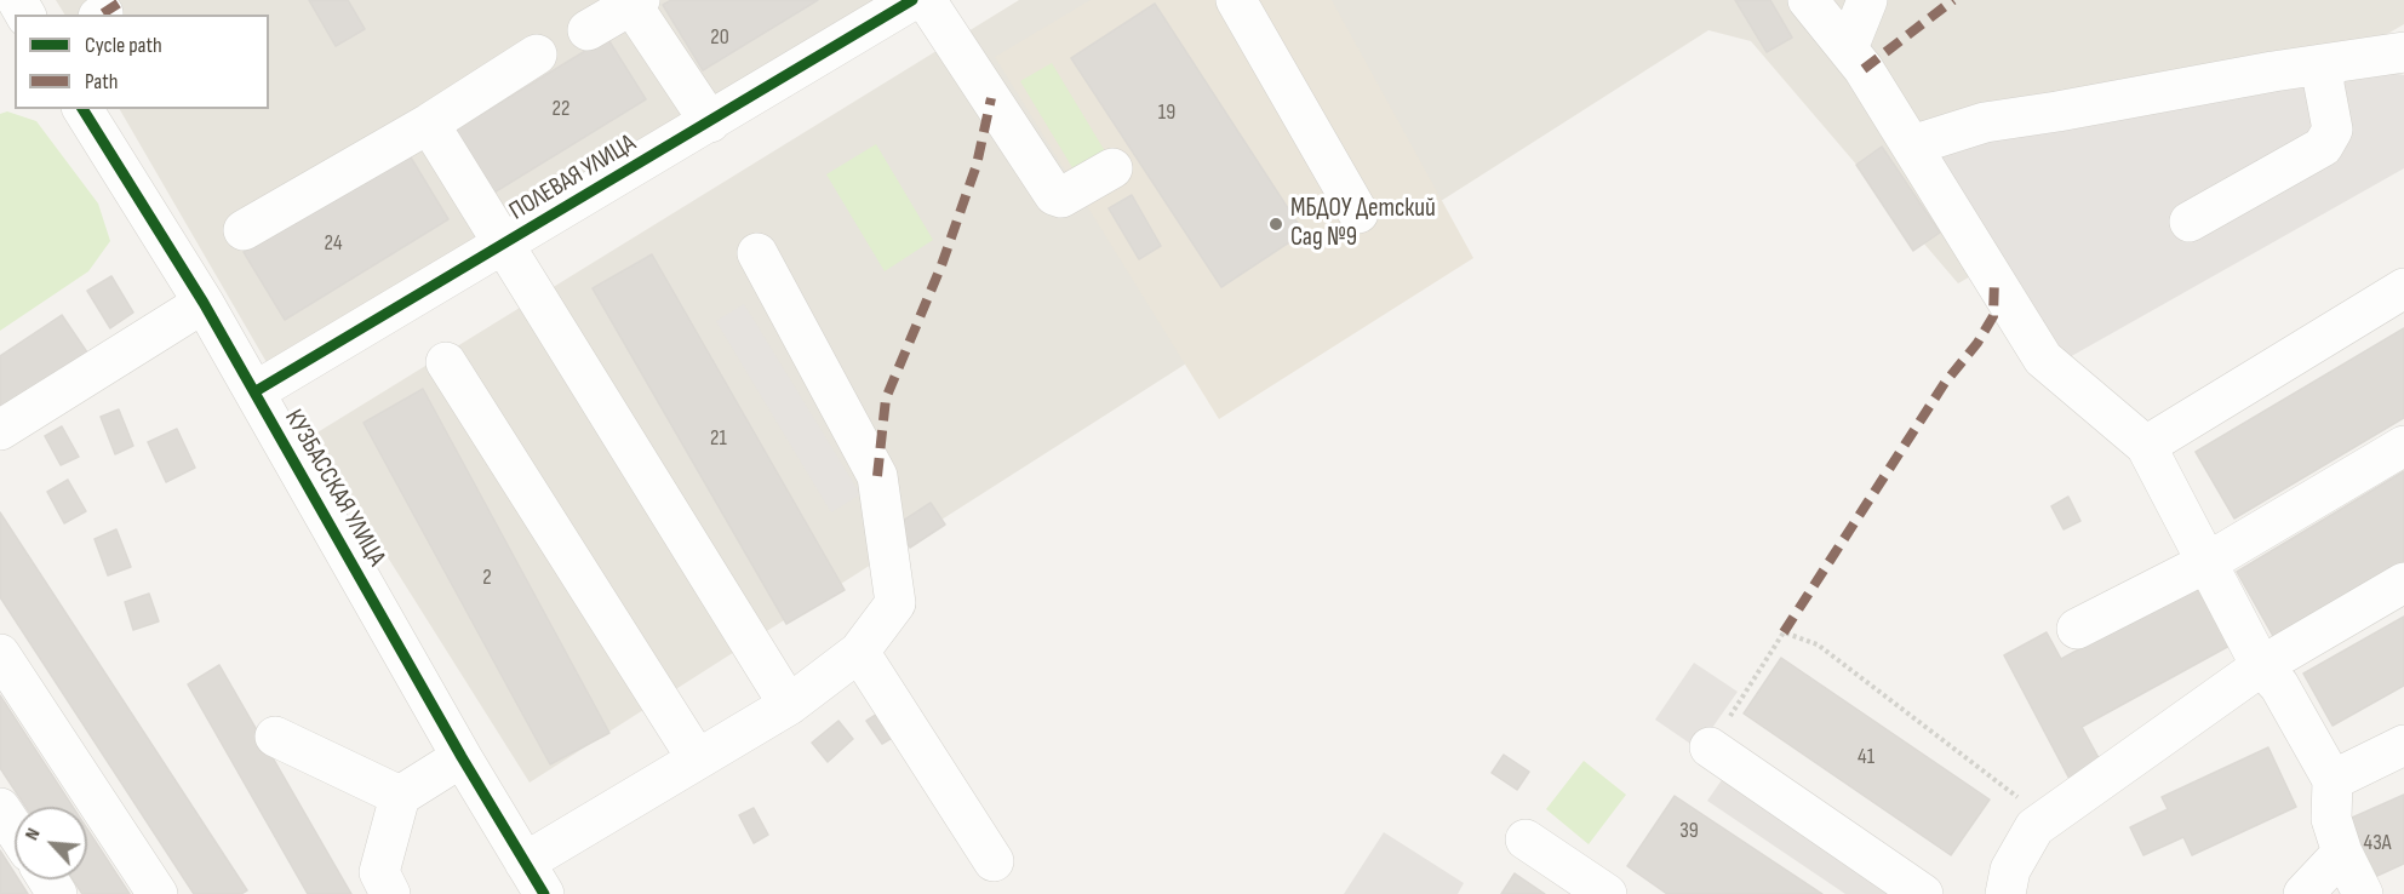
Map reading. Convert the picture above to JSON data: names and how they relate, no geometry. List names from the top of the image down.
{
  "streets": {
    "street": ["ПОЛЕВАЯ УЛИЦА", "КУЗБАССКАЯ УЛИЦА"]
  },
  "crossings": [
    ["ПОЛЕВАЯ УЛИЦА", "КУЗБАССКАЯ УЛИЦА"]
  ],
  "places": ["МБДОУ Детский Сад №9"],
  "house_numbers": [
    "20",
    "22",
    "19",
    "24",
    "21",
    "2",
    "41",
    "39",
    "43А"
  ],
  "legend": ["Cycle path", "Path"],
  "north": "top left"
}
